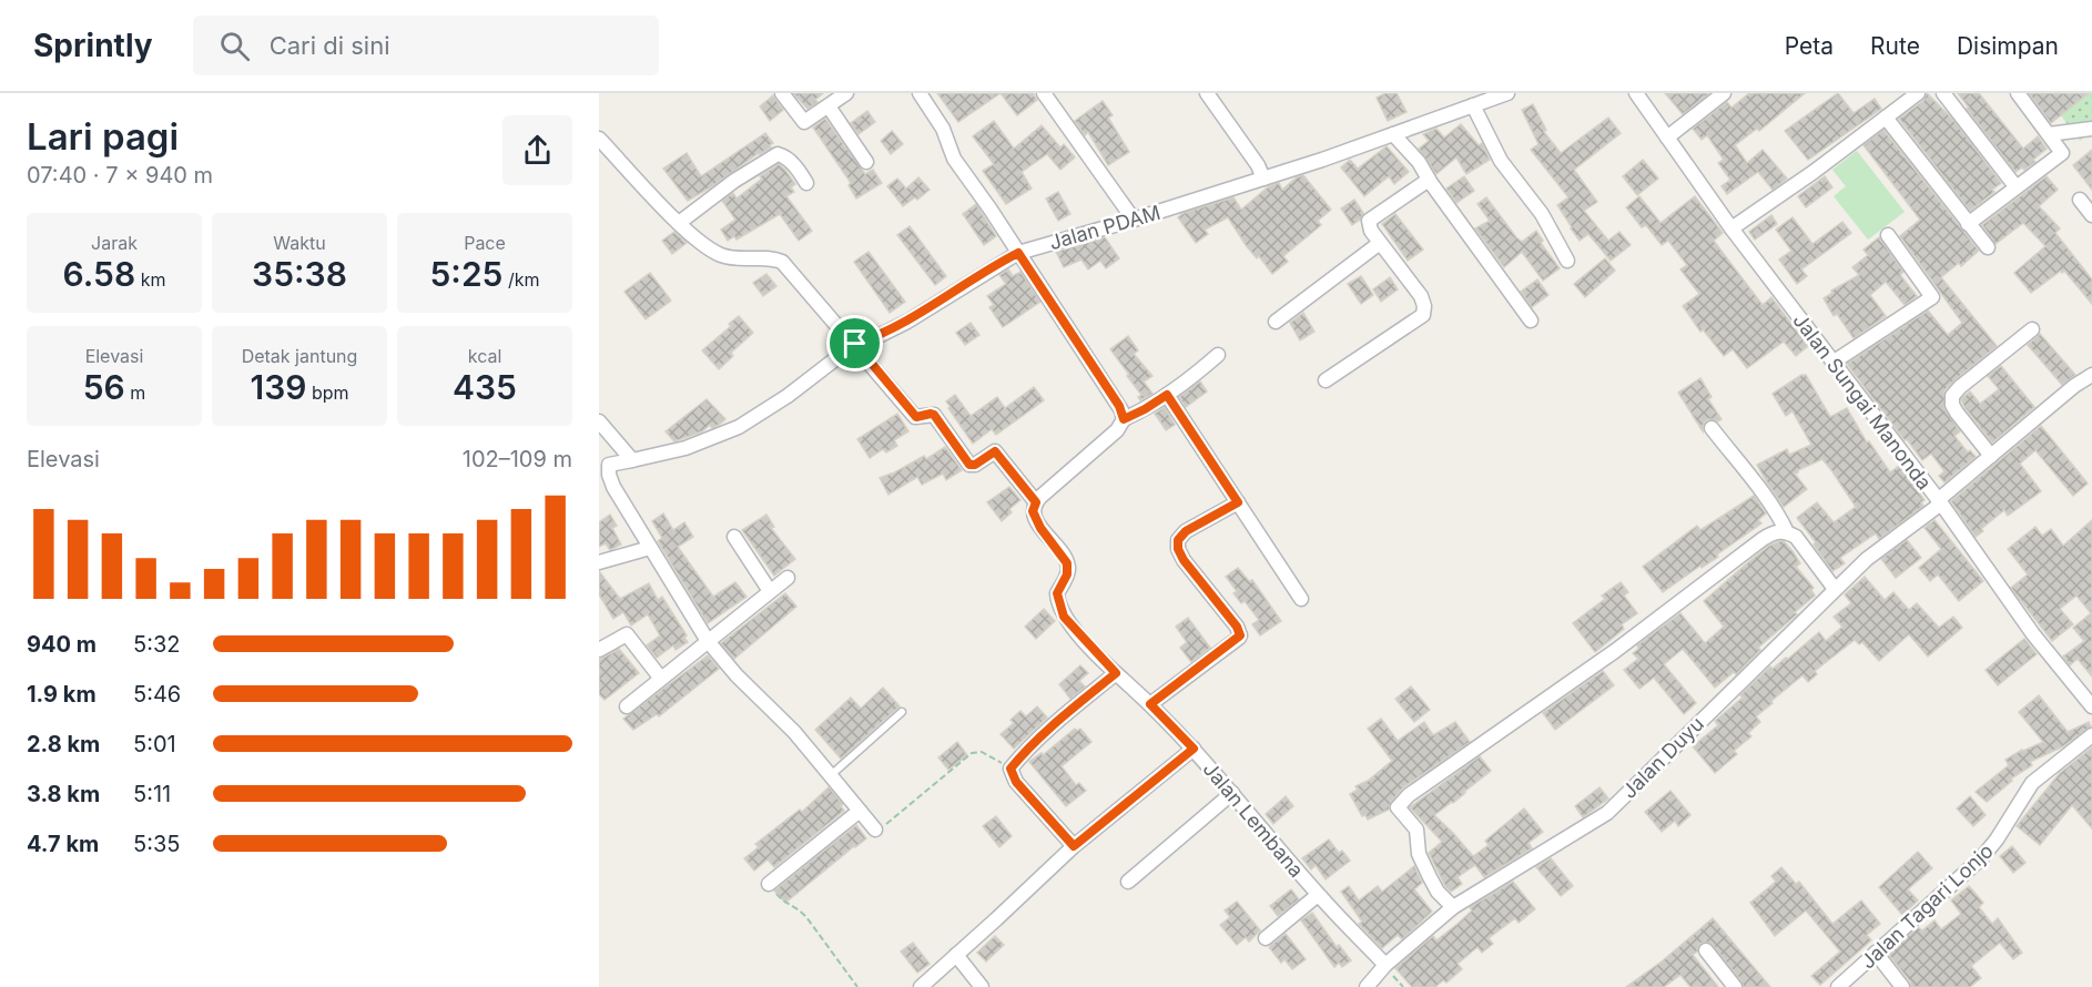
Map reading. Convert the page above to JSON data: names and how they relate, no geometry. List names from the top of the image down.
{
  "streets": {
    "street": [
      "Jalan PDAM",
      "Jalan Sungai Manonda",
      "Jalan Duyu",
      "Jalan Lembana",
      "Jalan Tagari Lonjo"
    ]
  },
  "crossings": [
    ["Jalan Sungai Manonda", "Jalan Duyu"],
    ["Jalan Duyu", "Jalan Lembana"]
  ],
  "page": {
    "header": "Sprintly",
    "search": "Cari di sini",
    "nav": ["Peta", "Rute", "Disimpan"],
    "heading": ["Lari pagi", "07:40 · 7 × 940 m"],
    "stats": [
      ["Jarak", "6.58 km"],
      ["Waktu", "35:38"],
      ["Pace", "5:25 /km"],
      ["Elevasi", "56 m"],
      ["Detak jantung", "139 bpm"],
      ["kcal", "435"]
    ],
    "chart": ["Elevasi", "102–109 m"],
    "list": [
      {
        "name": "940 m",
        "note": "5:32"
      },
      {
        "name": "1.9 km",
        "note": "5:46"
      },
      {
        "name": "2.8 km",
        "note": "5:01"
      },
      {
        "name": "3.8 km",
        "note": "5:11"
      },
      {
        "name": "4.7 km",
        "note": "5:35"
      }
    ]
  }
}
